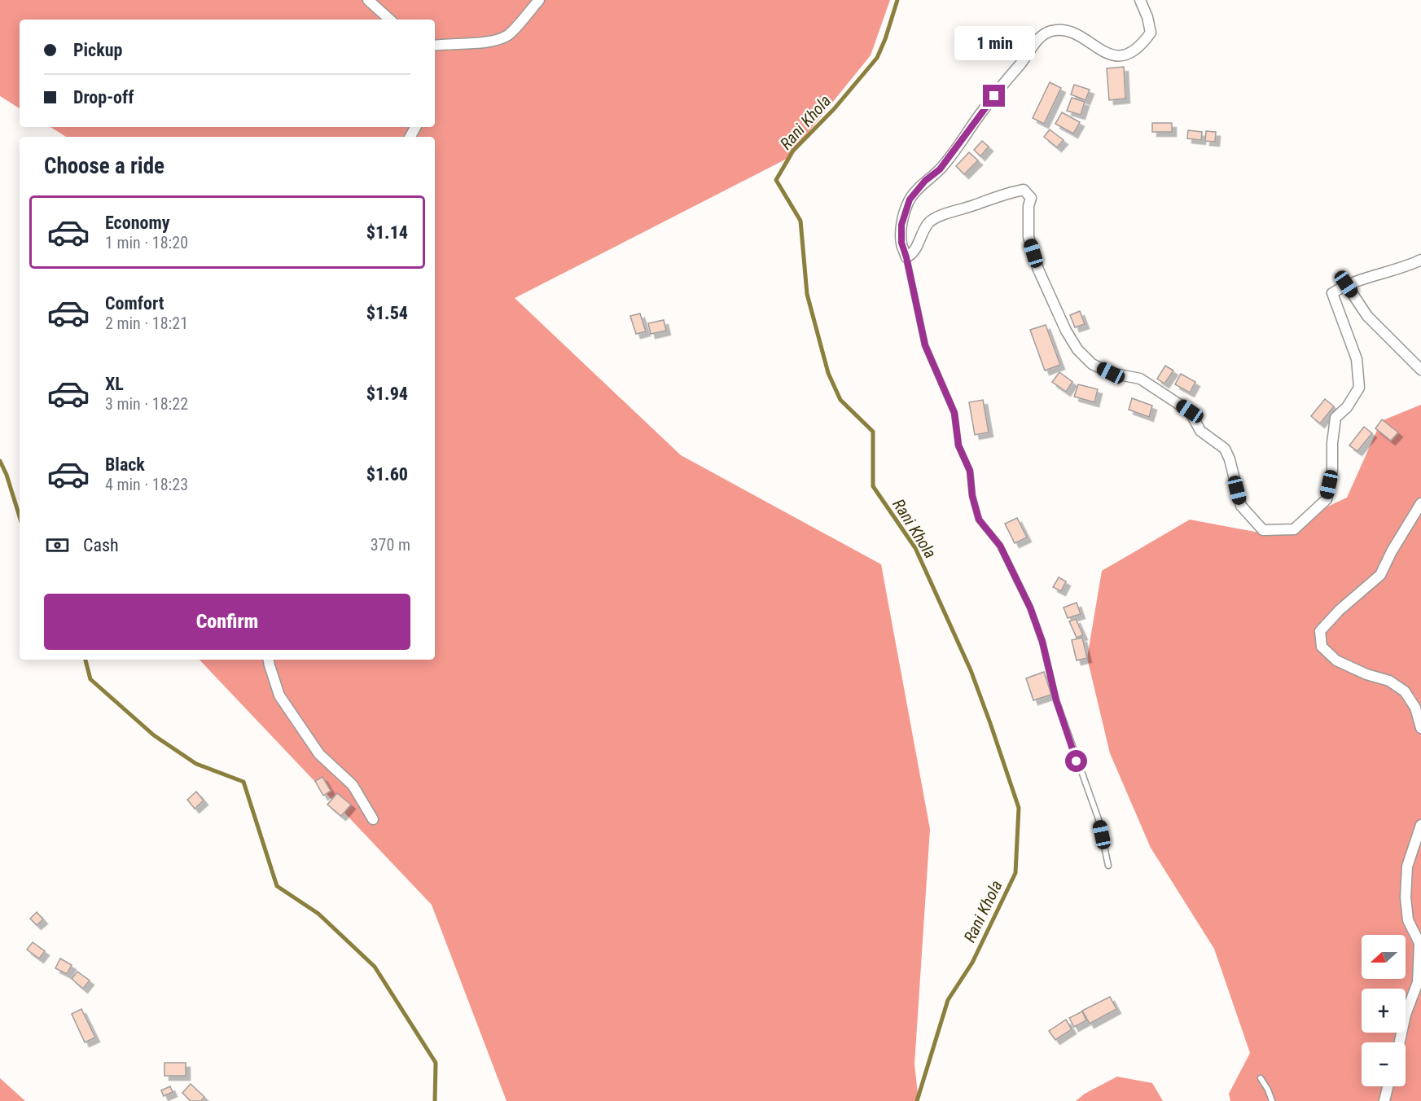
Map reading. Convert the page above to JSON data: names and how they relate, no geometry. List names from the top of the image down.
{
  "water": ["Rani Khola"],
  "north": "left",
  "page": {
    "banner": ["Pickup", "Drop-off"],
    "bubble": "1 min",
    "heading": "Choose a ride",
    "list": [
      {
        "name": "Economy",
        "note": "1 min · 18:20",
        "value": "$1.14"
      },
      {
        "name": "Comfort",
        "note": "2 min · 18:21",
        "value": "$1.54"
      },
      {
        "name": "XL",
        "note": "3 min · 18:22",
        "value": "$1.94"
      },
      {
        "name": "Black",
        "note": "4 min · 18:23",
        "value": "$1.60"
      }
    ],
    "pay": ["Cash", "370 m"],
    "buttons": "Confirm",
    "map_buttons": ["+", "−"]
  }
}
